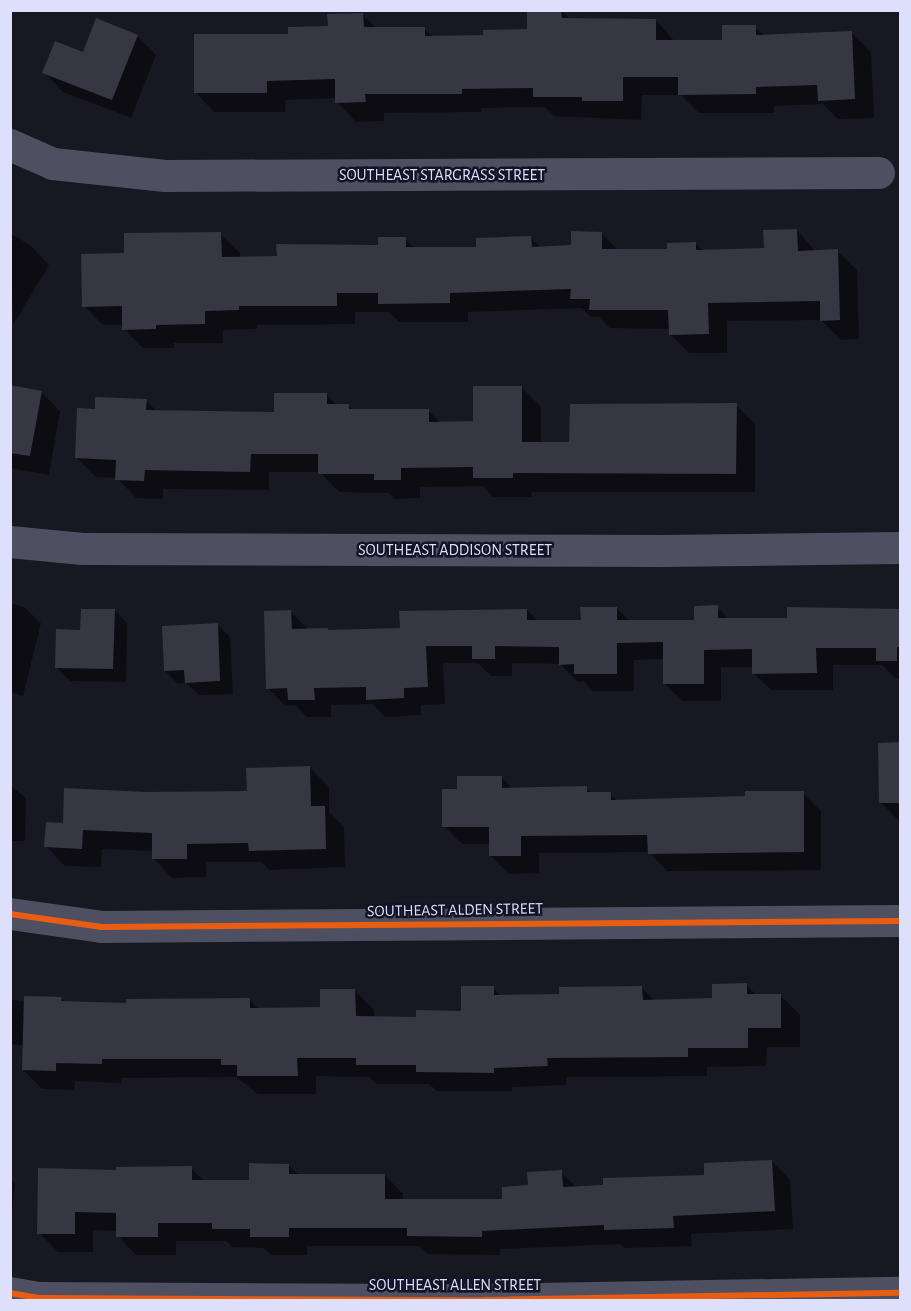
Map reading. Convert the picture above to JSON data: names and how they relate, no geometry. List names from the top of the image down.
{
  "streets": {
    "street": [
      "SOUTHEAST STARGRASS STREET",
      "SOUTHEAST ADDISON STREET",
      "SOUTHEAST ALDEN STREET",
      "SOUTHEAST ALLEN STREET"
    ]
  }
}
